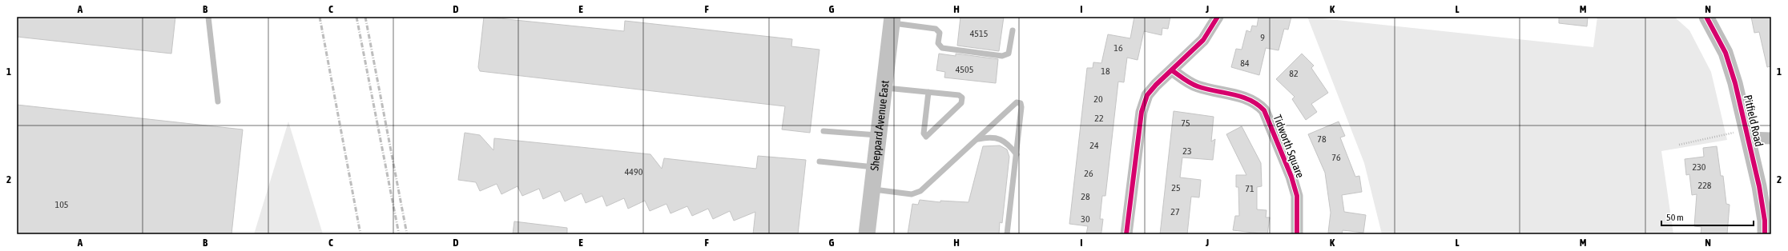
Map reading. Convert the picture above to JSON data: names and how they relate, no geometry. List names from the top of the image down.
{
  "streets": {
    "main road": ["Sheppard Avenue East"],
    "street": ["Pitfield Road", "Tidworth Square"]
  },
  "house_numbers": [
    "4515",
    "9",
    "16",
    "84",
    "4505",
    "18",
    "82",
    "20",
    "22",
    "75",
    "78",
    "24",
    "23",
    "76",
    "230",
    "4490",
    "26",
    "228",
    "25",
    "71",
    "28",
    "105",
    "27",
    "30"
  ],
  "scale_bar": "50 m",
  "grid": {
    "columns": [
      "A",
      "B",
      "C",
      "D",
      "E",
      "F",
      "G",
      "H",
      "I",
      "J",
      "K",
      "L",
      "M",
      "N"
    ],
    "rows": ["1", "2"]
  }
}
